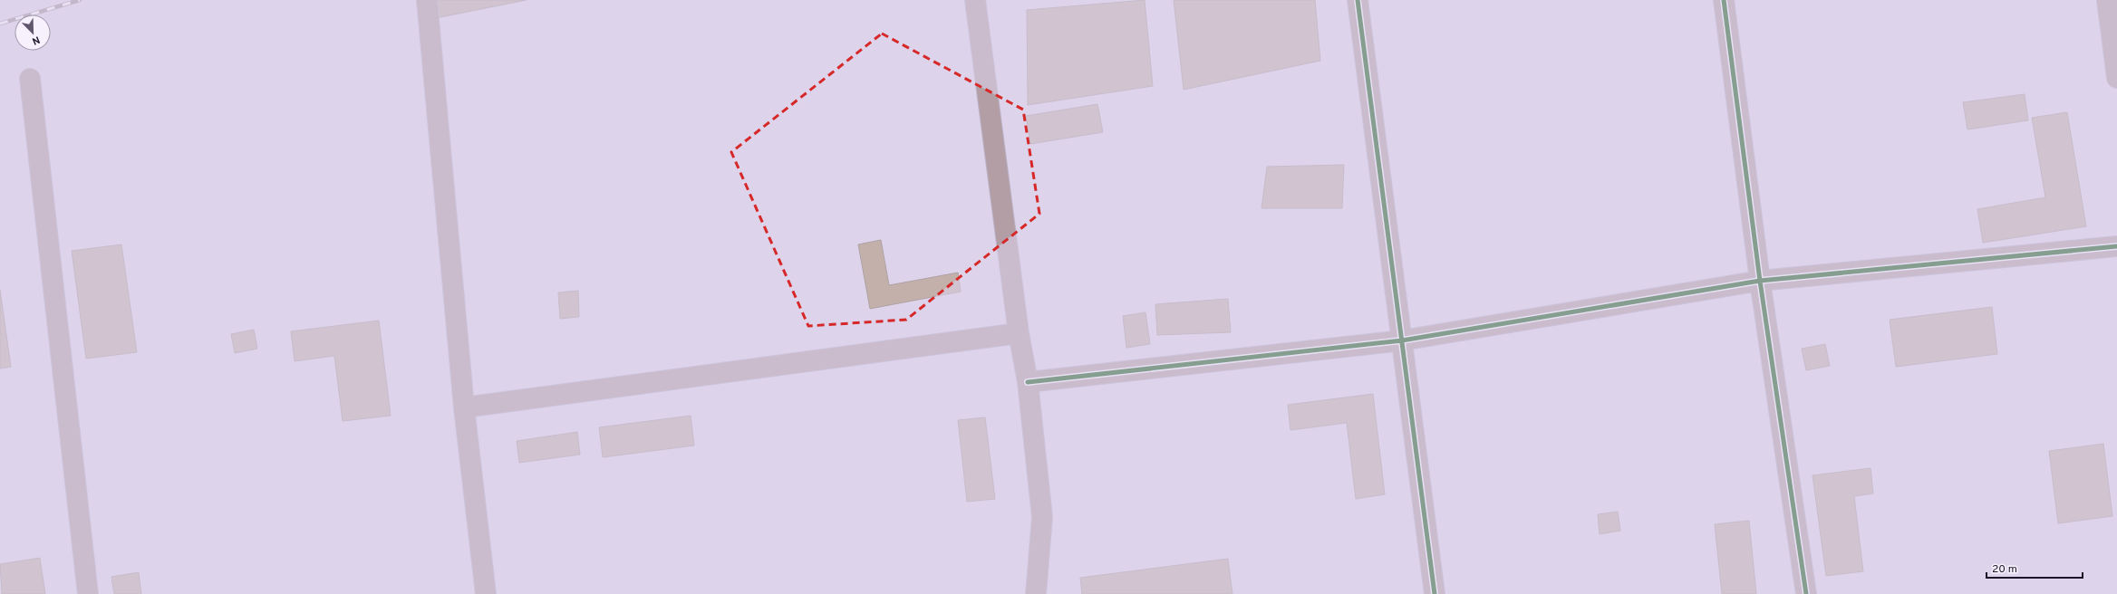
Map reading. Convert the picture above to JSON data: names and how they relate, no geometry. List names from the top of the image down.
{
  "scale_bar": "20 m",
  "north": "bottom right"
}
